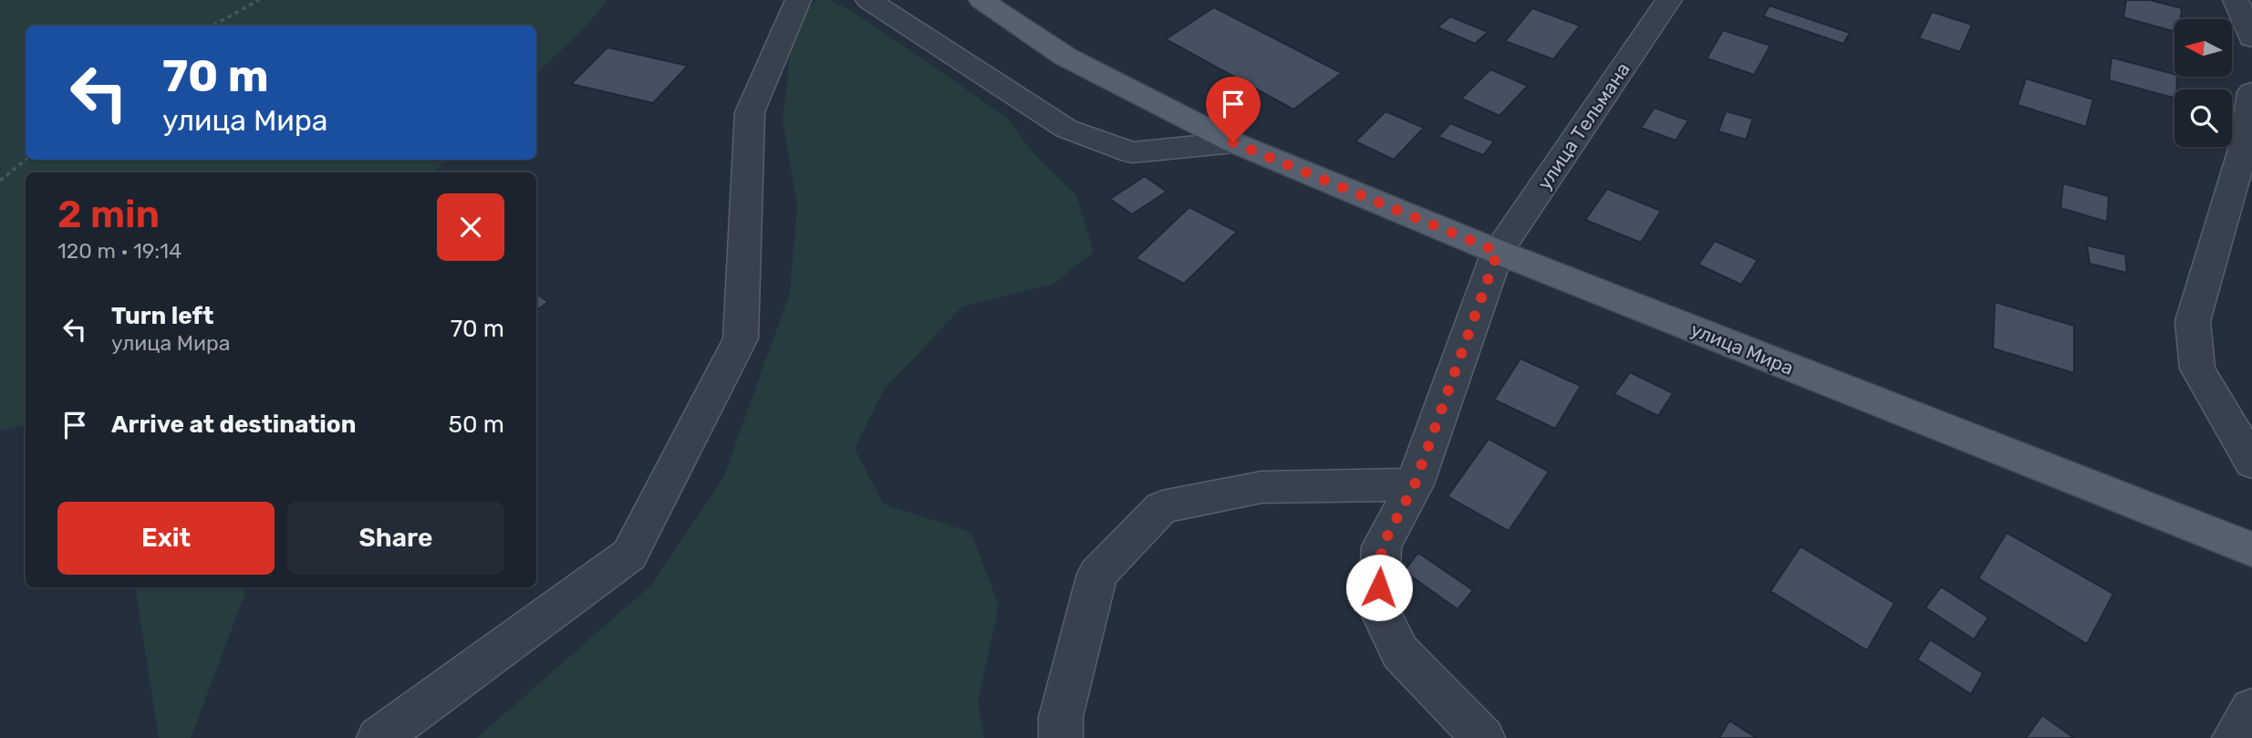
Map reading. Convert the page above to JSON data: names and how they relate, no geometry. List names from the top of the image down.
{
  "streets": {
    "main road": ["улица Мира"],
    "street": ["улица Тельмана"]
  },
  "crossings": [
    ["улица Тельмана", "улица Мира"]
  ],
  "north": "left",
  "page": {
    "turn": ["70 m", "улица Мира"],
    "heading": ["2 min", "120 m · 19:14"],
    "list": [
      {
        "name": "Turn left",
        "note": "улица Мира",
        "value": "70 m"
      },
      {
        "name": "Arrive at destination",
        "value": "50 m"
      }
    ],
    "buttons": ["Exit", "Share"]
  }
}
